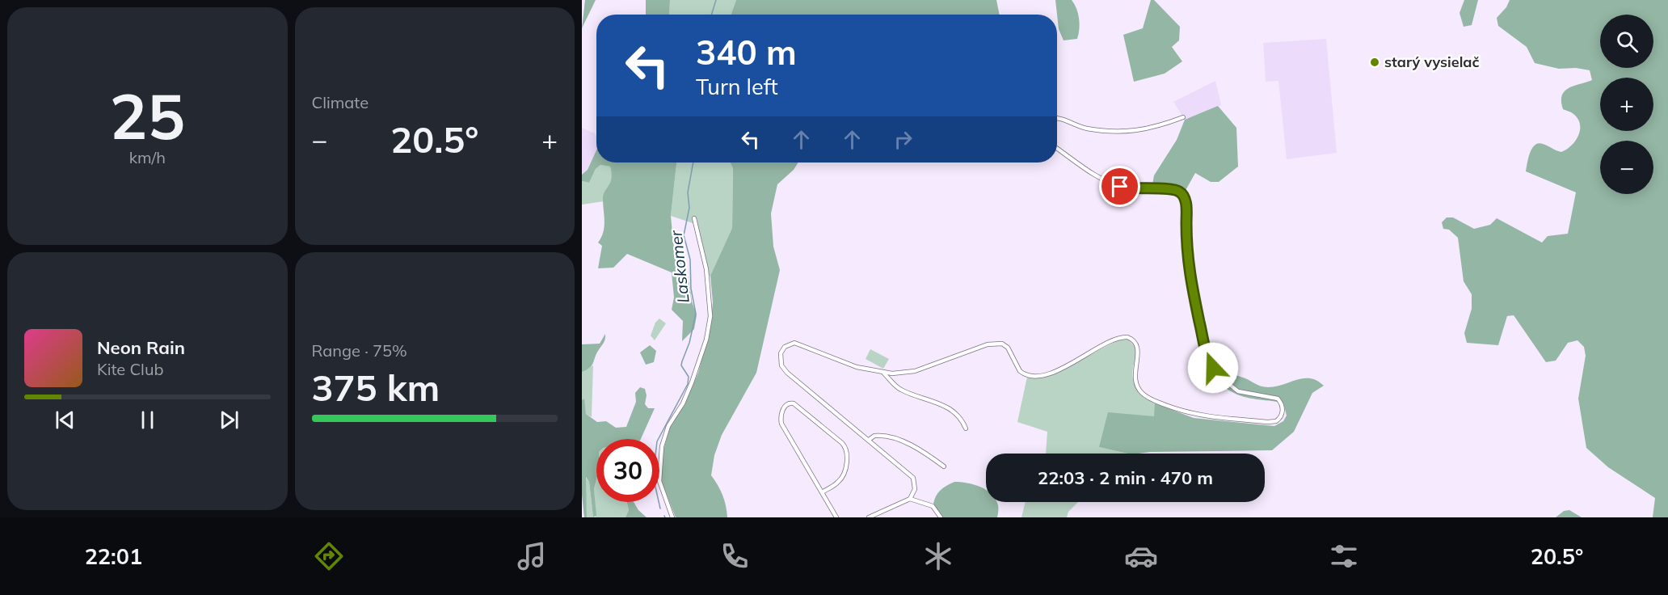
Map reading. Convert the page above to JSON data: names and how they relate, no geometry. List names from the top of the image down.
{
  "water": ["Laskomer"],
  "places": ["starý vysielač"],
  "page": {
    "tile": [
      ["25", "km/h"],
      "Climate",
      ["Range · 75%", "375 km"]
    ],
    "map_buttons": ["+", "−"],
    "turn": ["340 m", "Turn left"],
    "heat": ["−", "20.5°", "+"],
    "song": ["Neon Rain", "Kite Club"],
    "limit": "30",
    "trip": "22:03 · 2 min · 470 m",
    "tabs": ["22:01", "20.5°"]
  }
}
